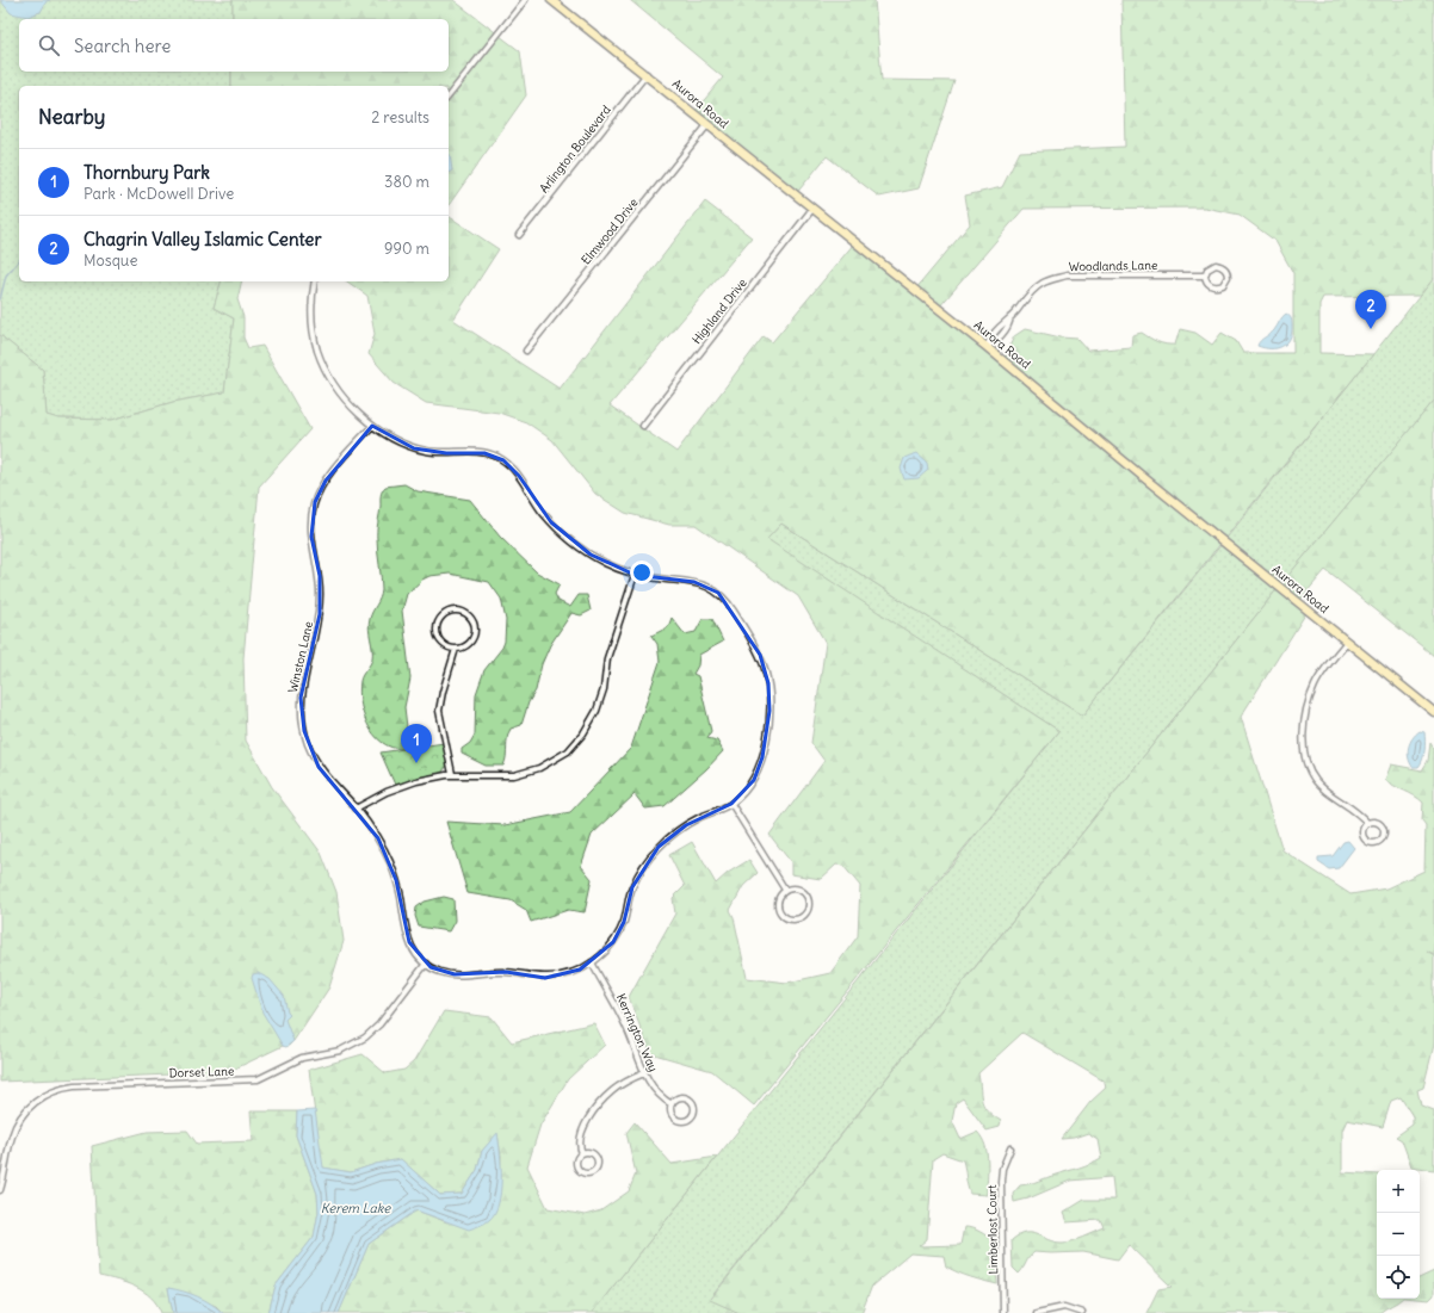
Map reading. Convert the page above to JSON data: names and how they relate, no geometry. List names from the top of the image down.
{
  "streets": {
    "main road": ["Aurora Road"],
    "street": [
      "Arlington Boulevard",
      "Elmwood Drive",
      "Woodlands Lane",
      "Highland Drive",
      "Winston Lane",
      "Kerrington Way",
      "Dorset Lane",
      "Limberlost Court"
    ]
  },
  "crossings": [
    ["Aurora Road", "Arlington Boulevard"],
    ["Aurora Road", "Elmwood Drive"],
    ["Aurora Road", "Woodlands Lane"],
    ["Aurora Road", "Highland Drive"],
    ["Winston Lane", "Dorset Lane"]
  ],
  "water": ["Kerem Lake"],
  "page": {
    "search": "Search here",
    "heading": ["Nearby", "2 results"],
    "list": [
      {
        "mark": "1",
        "name": "Thornbury Park",
        "note": "Park · McDowell Drive",
        "value": "380 m"
      },
      {
        "mark": "2",
        "name": "Chagrin Valley Islamic Center",
        "note": "Mosque",
        "value": "990 m"
      }
    ],
    "pins": ["2", "1"],
    "map_buttons": ["+", "−"]
  }
}
